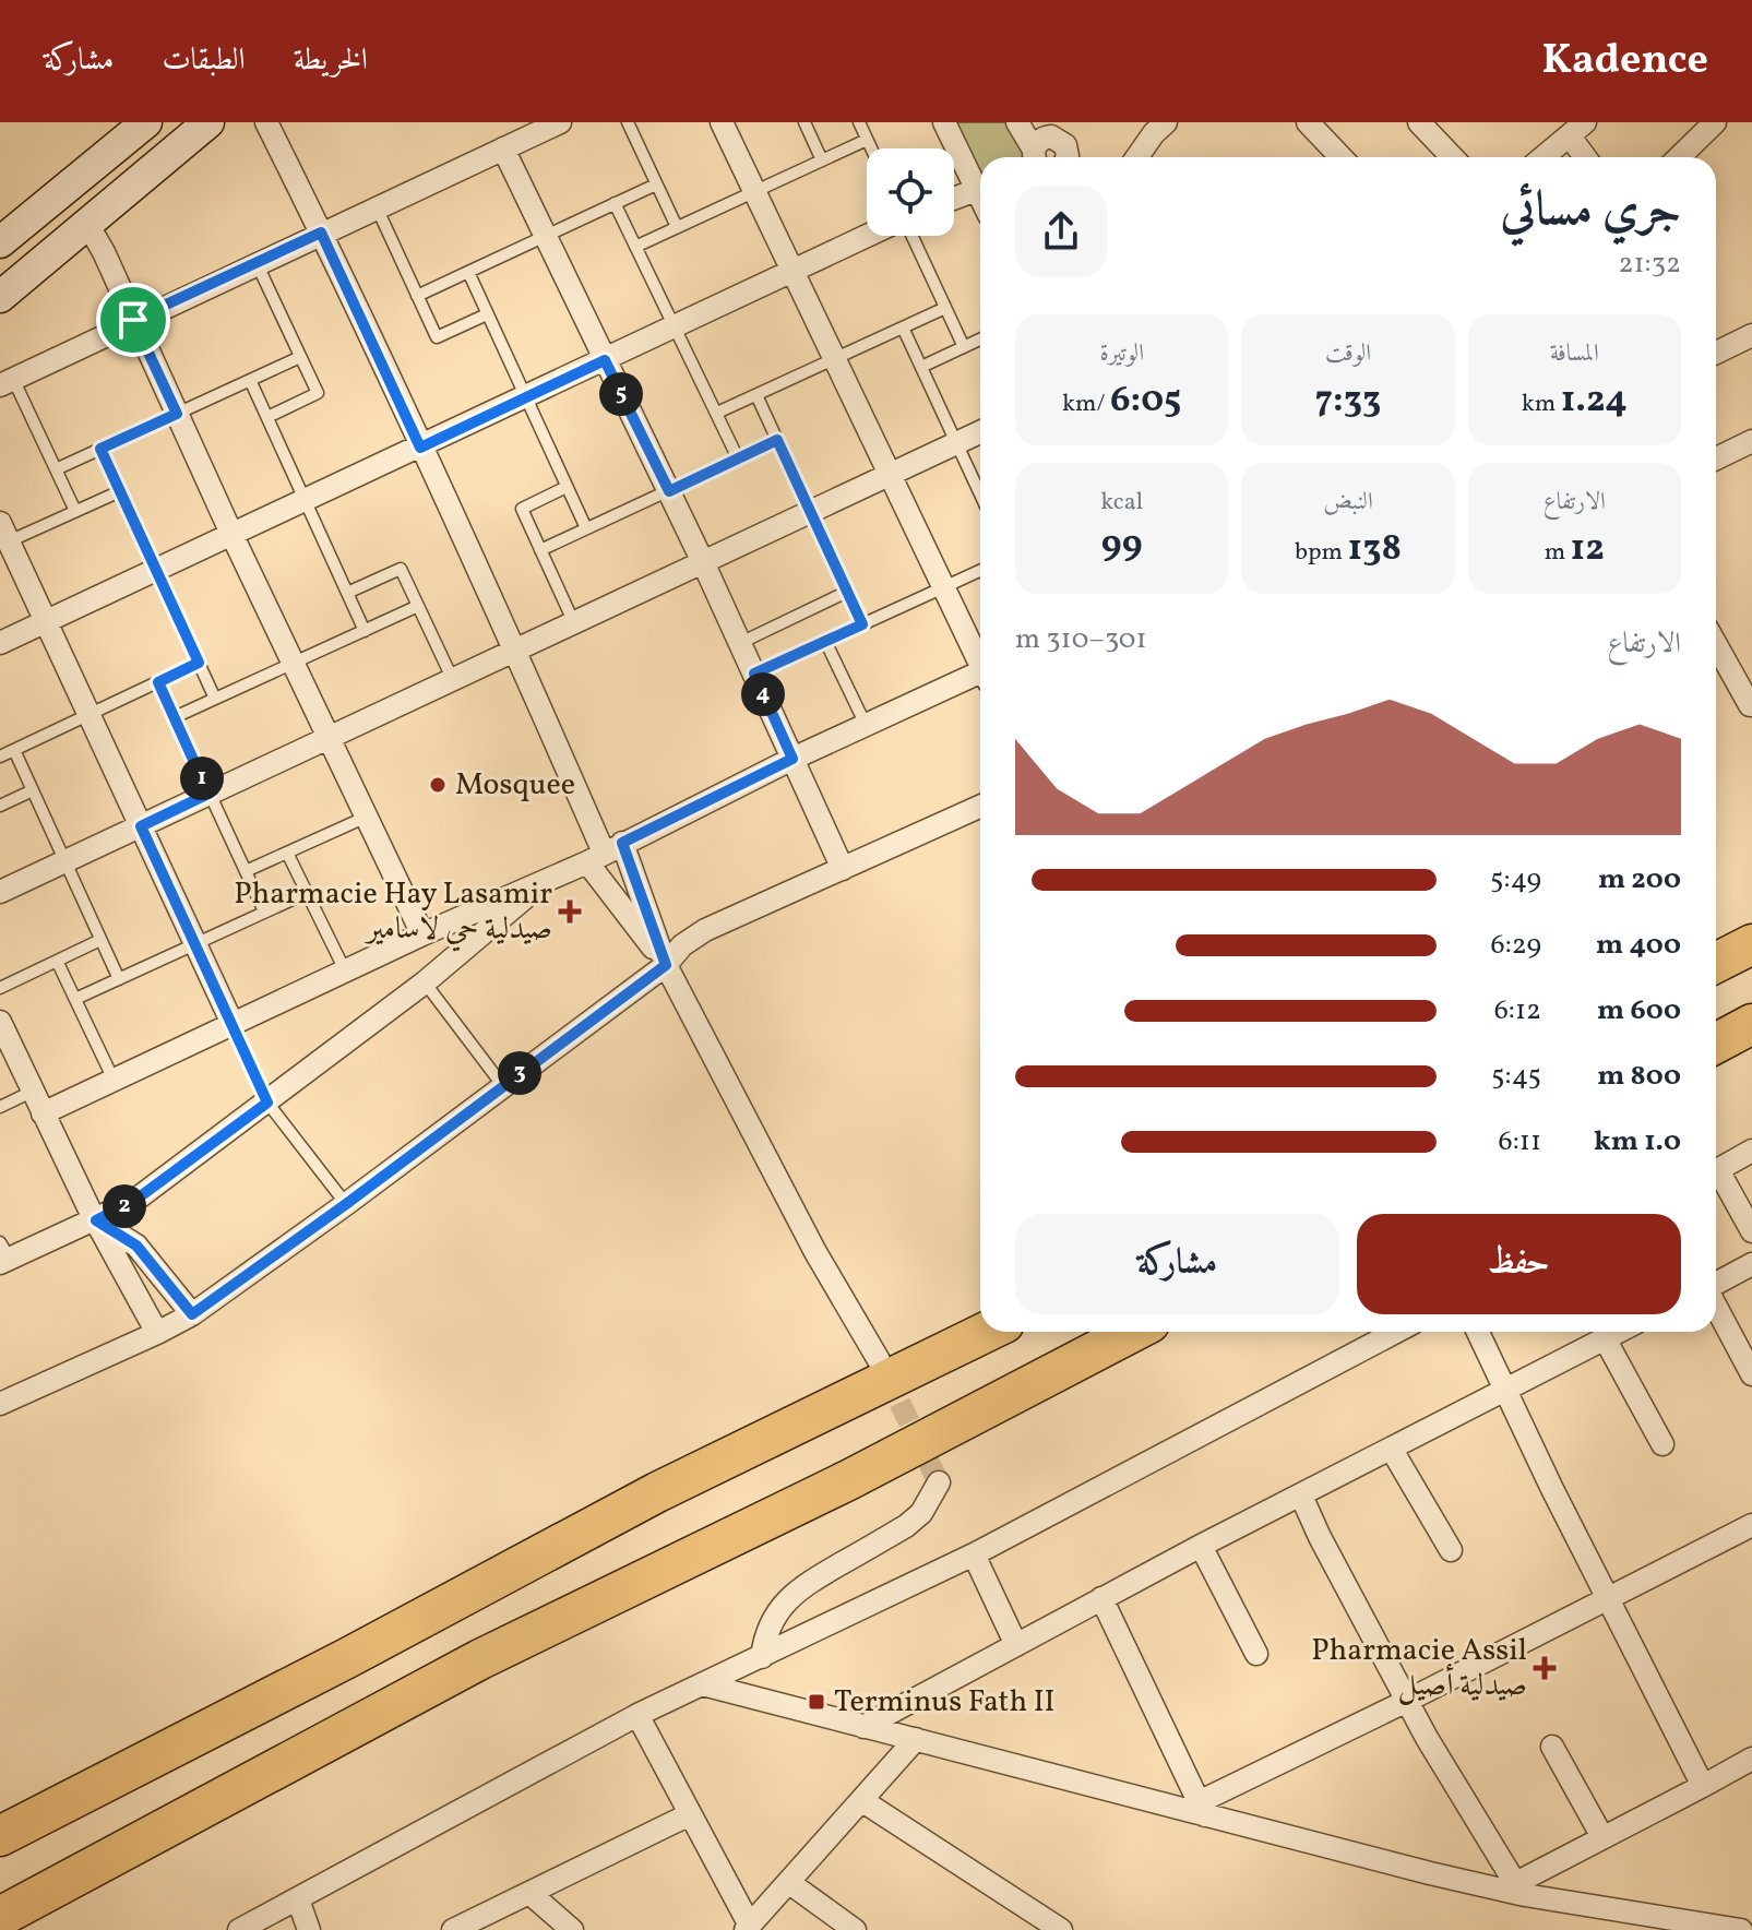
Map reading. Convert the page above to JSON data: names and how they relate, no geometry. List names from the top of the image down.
{
  "places": {
    "other": ["Mosquee"],
    "health": ["Pharmacie Hay Lasamir صيدلية حي لاسامير", "Pharmacie Assil صيدلية أصيل"],
    "transit": ["Terminus Fath II"]
  },
  "page": {
    "header": "Kadence",
    "nav": ["الخريطة", "الطبقات", "مشاركة"],
    "heading": ["جري مسائي", "21:32"],
    "stats": [
      ["المسافة", "1.24 km"],
      ["الوقت", "7:33"],
      ["الوتيرة", "6:05 /km"],
      ["الارتفاع", "12 m"],
      ["النبض", "138 bpm"],
      ["kcal", "99"]
    ],
    "pins": [
      "5",
      "4",
      "1",
      "3",
      "2"
    ],
    "chart": ["الارتفاع", "301–310 m"],
    "list": [
      {
        "name": "200 m",
        "note": "5:49"
      },
      {
        "name": "400 m",
        "note": "6:29"
      },
      {
        "name": "600 m",
        "note": "6:12"
      },
      {
        "name": "800 m",
        "note": "5:45"
      },
      {
        "name": "1.0 km",
        "note": "6:11"
      }
    ],
    "buttons": ["حفظ", "مشاركة"]
  }
}
